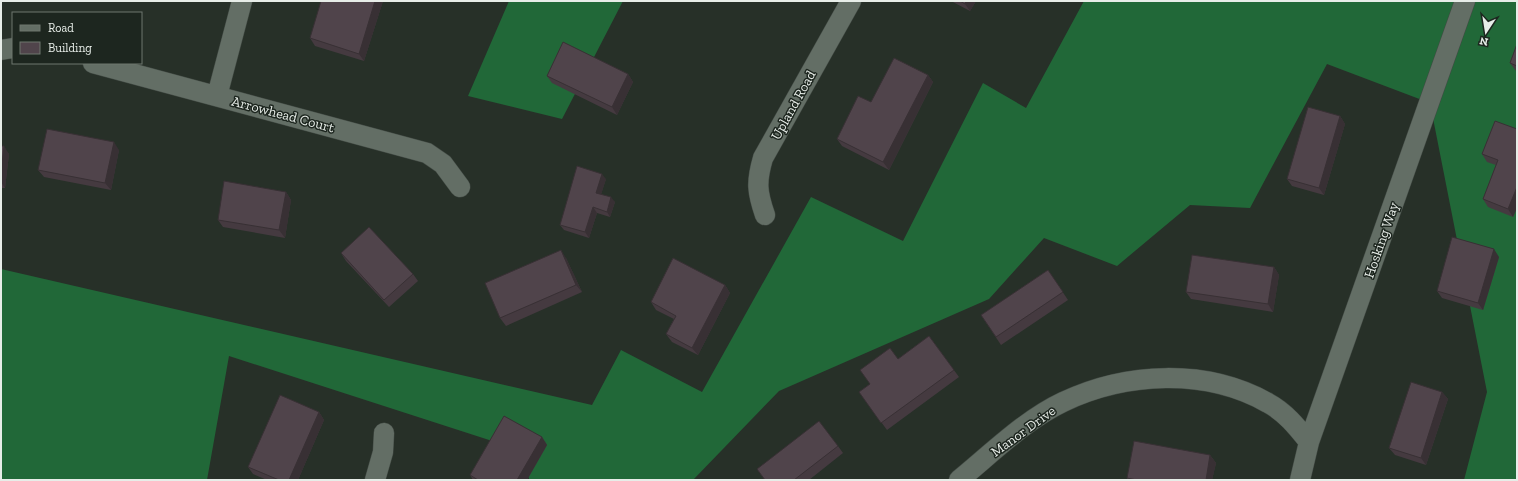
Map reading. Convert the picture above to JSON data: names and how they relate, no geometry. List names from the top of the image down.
{
  "streets": {
    "street": [
      "Upland Road",
      "Arrowhead Court",
      "Hosking Way",
      "Manor Drive"
    ]
  },
  "crossings": [
    ["Hosking Way", "Manor Drive"]
  ],
  "legend": ["Road", "Building"],
  "north": "bottom"
}
